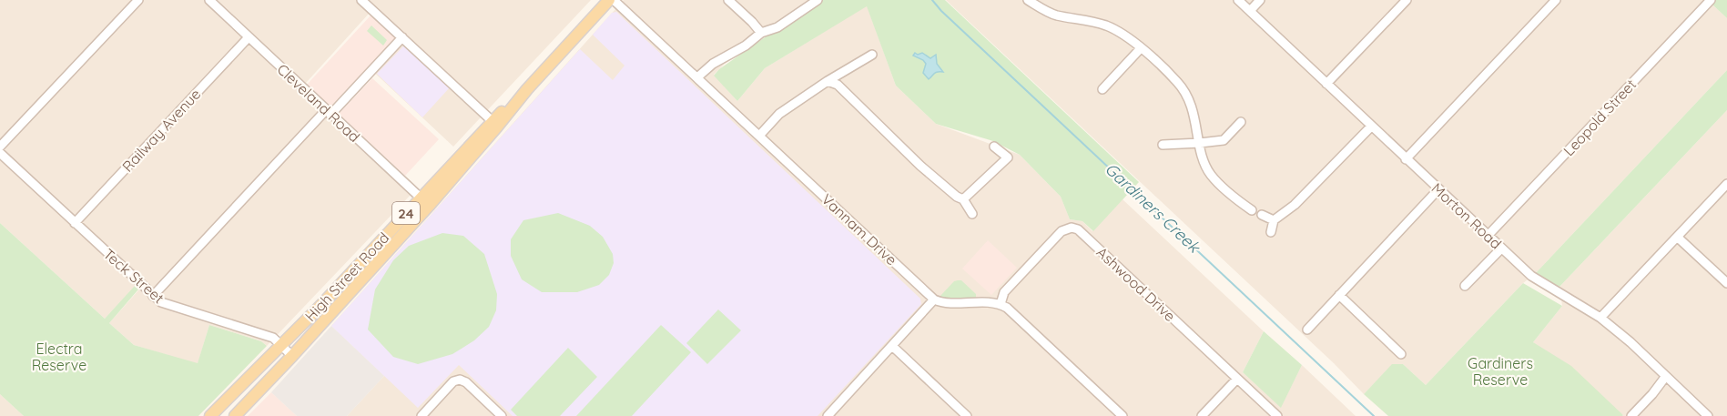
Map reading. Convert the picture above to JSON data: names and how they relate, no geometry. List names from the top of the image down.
{
  "streets": {
    "main road": ["24", "High Street Road"],
    "street": [
      "Cleveland Road",
      "Leopold Street",
      "Railway Avenue",
      "Morton Road",
      "Vannam Drive",
      "Teck Street",
      "Ashwood Drive"
    ]
  },
  "crossings": [
    ["Cleveland Road", "Railway Avenue"],
    ["Cleveland Road", "High Street Road"],
    ["Leopold Street", "Morton Road"],
    ["Railway Avenue", "Teck Street"],
    ["Teck Street", "High Street Road"]
  ],
  "water": ["Gardiners Creek"],
  "parks": ["Electra Reserve", "Gardiners Reserve"]
}
